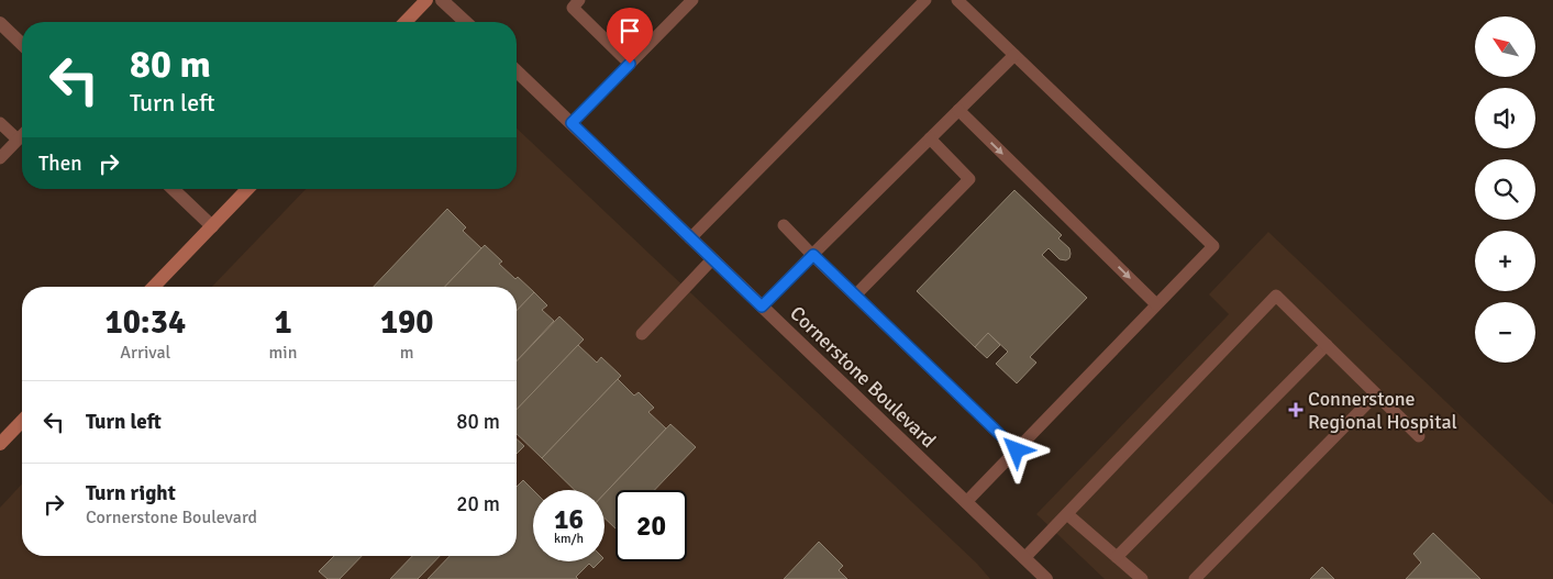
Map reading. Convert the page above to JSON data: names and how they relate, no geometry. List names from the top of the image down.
{
  "streets": {
    "street": ["Cornerstone Boulevard"]
  },
  "places": {
    "health": ["Connerstone Regional Hospital"]
  },
  "north": "top left",
  "page": {
    "map_buttons": ["+", "−"],
    "turn": ["80 m", "Turn left"],
    "then": "Then",
    "eta": [
      "10:34",
      "Arrival",
      "1",
      "min",
      "190",
      "m"
    ],
    "list": [
      {
        "name": "Turn left",
        "value": "80 m"
      },
      {
        "name": "Turn right",
        "note": "Cornerstone Boulevard",
        "value": "20 m"
      }
    ],
    "speed": "16 km/h",
    "limit": "20"
  }
}
